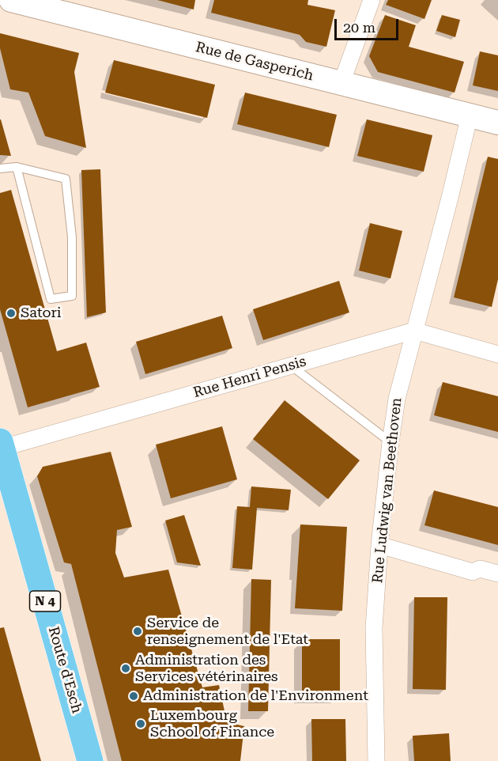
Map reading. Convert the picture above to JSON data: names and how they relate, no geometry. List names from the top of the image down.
{
  "streets": {
    "main road": ["N 4", "Route d'Esch"],
    "street": ["Rue de Gasperich", "Rue Henri Pensis", "Rue Ludwig van Beethoven"]
  },
  "crossings": [
    ["Rue de Gasperich", "Rue Ludwig van Beethoven"],
    ["Rue Henri Pensis", "Rue Ludwig van Beethoven"],
    ["Rue Henri Pensis", "Route d'Esch"]
  ],
  "places": [
    "Satori",
    "Service de renseignement de l'Etat",
    "Administration des Services vétérinaires",
    "Administration de l'Environment",
    "Luxembourg School of Finance"
  ],
  "scale_bar": "20 m"
}
